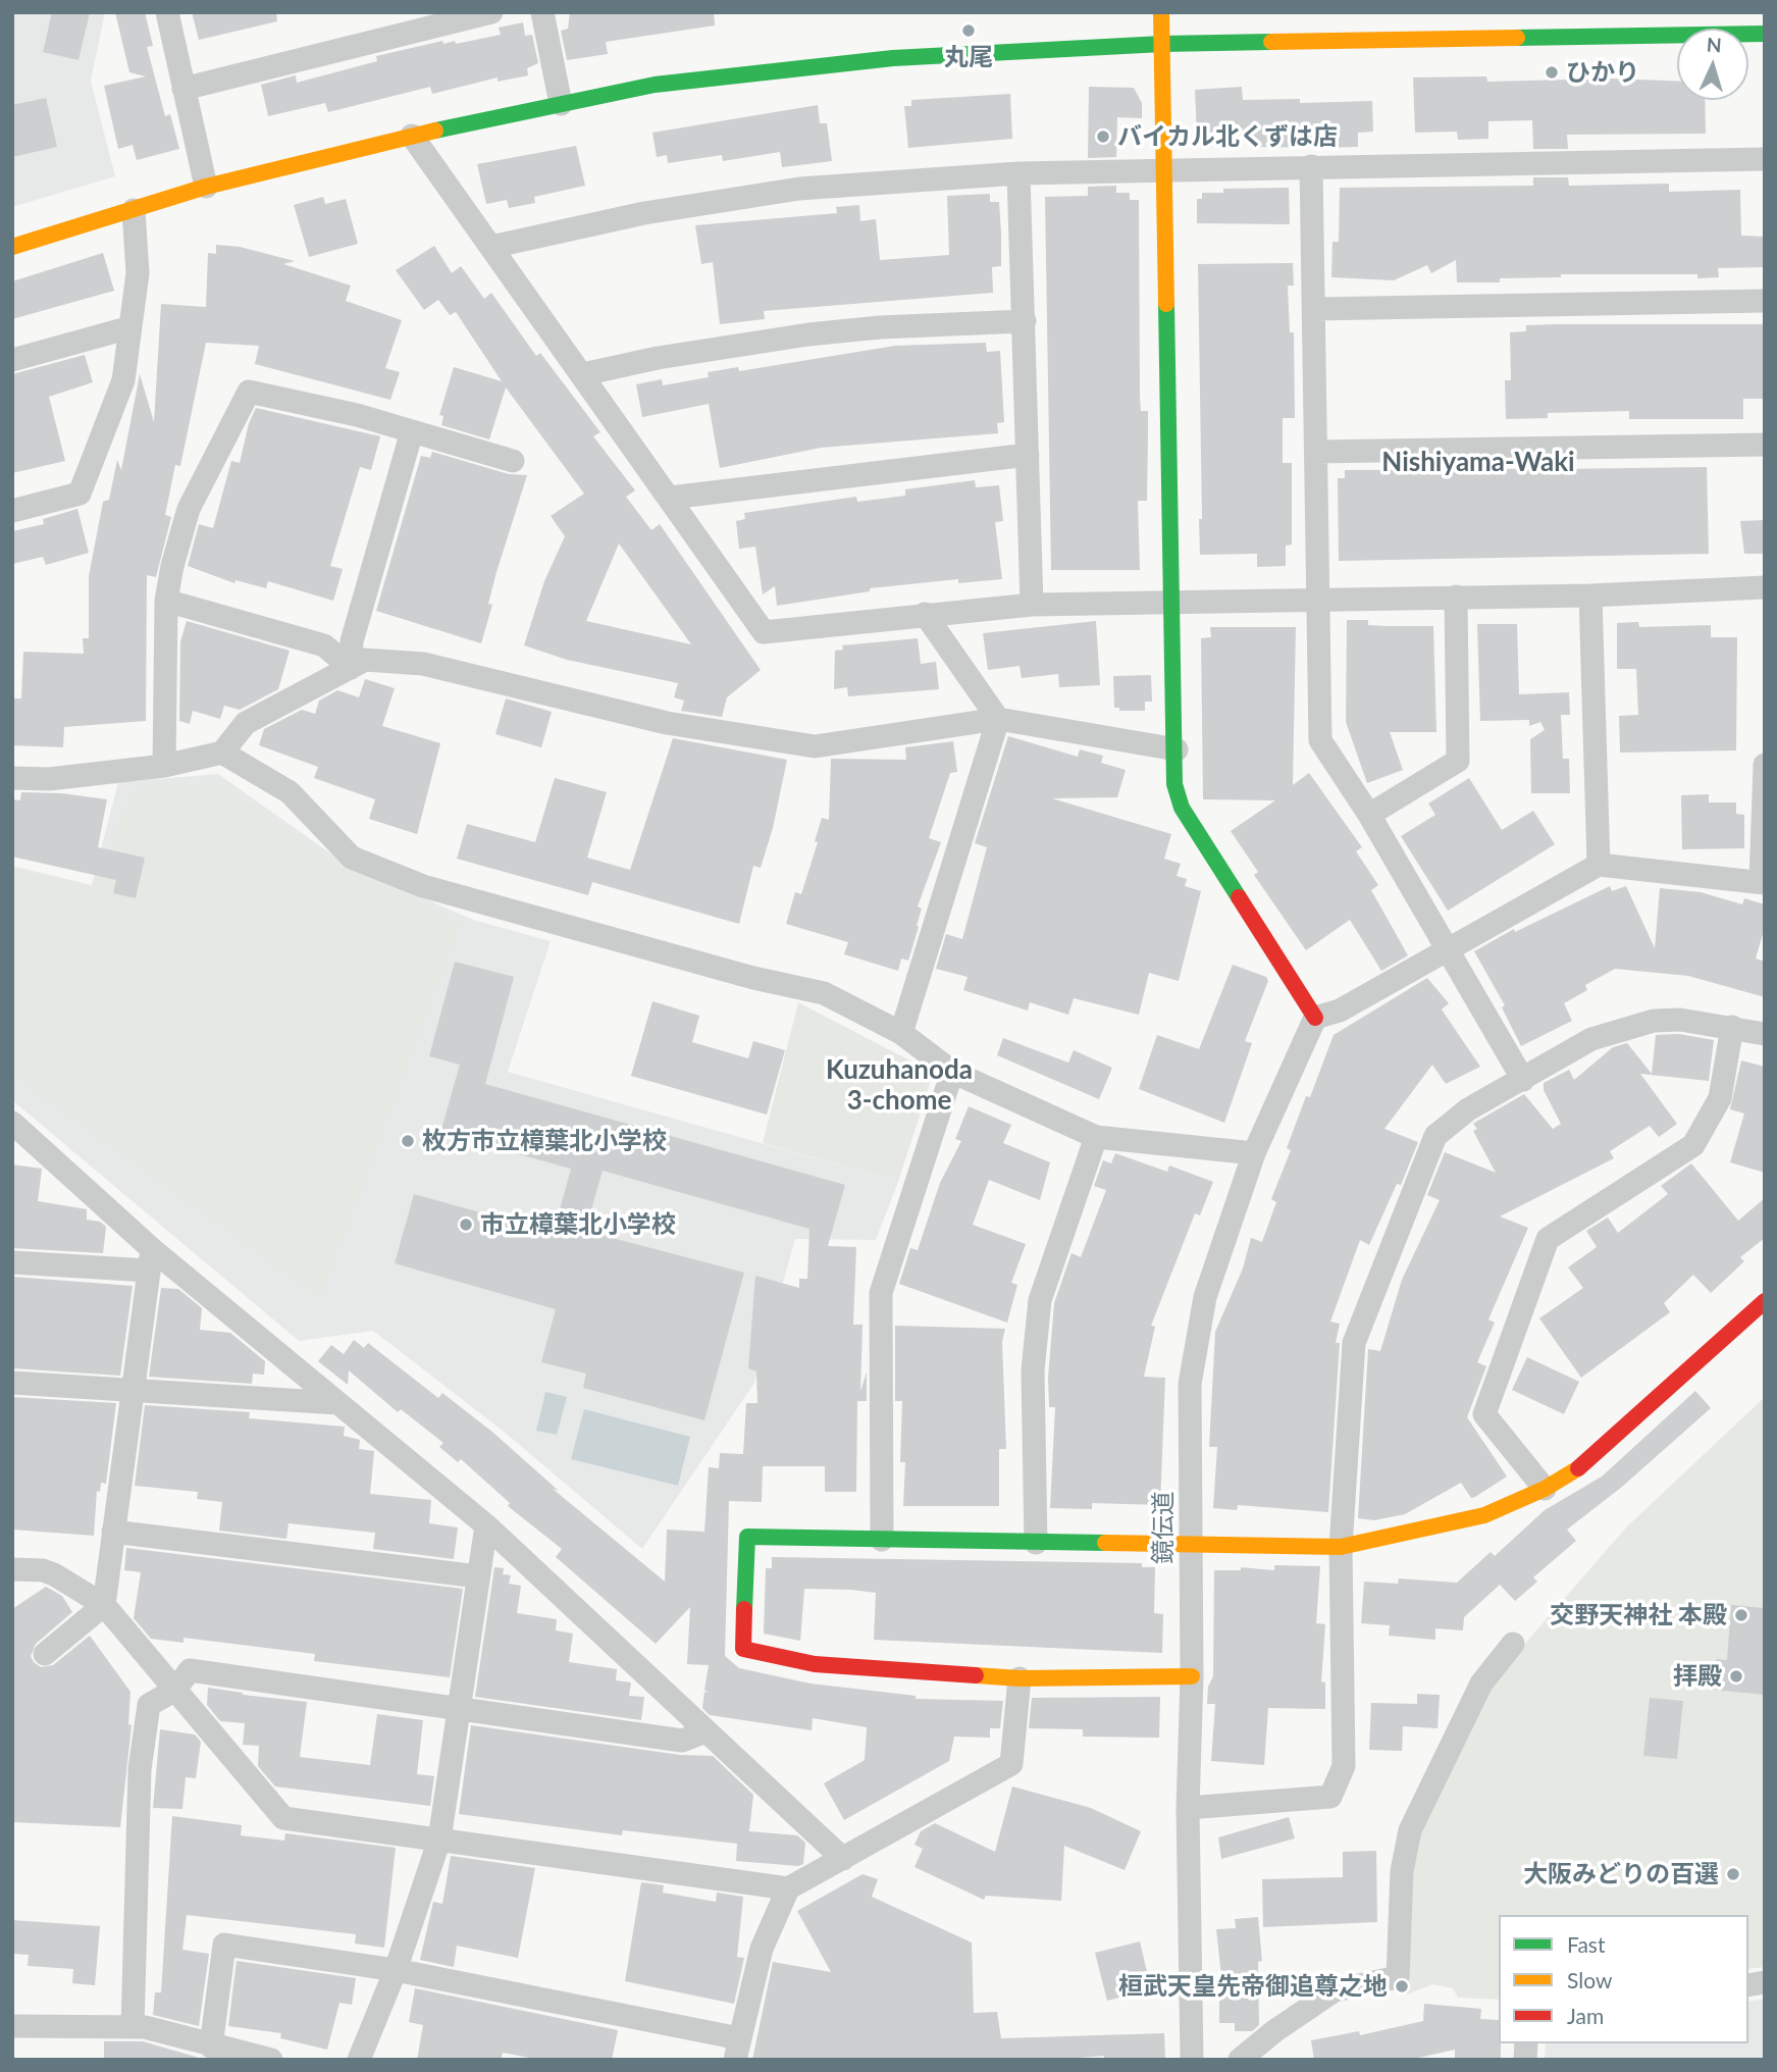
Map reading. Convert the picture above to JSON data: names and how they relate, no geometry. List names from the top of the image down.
{
  "streets": {
    "street": ["鏡伝道"]
  },
  "districts": ["Nishiyama-Waki", "Kuzuhanoda 3-chome"],
  "places": [
    "丸尾",
    "ひかり",
    "バイカル北くずは店",
    "枚方市立樟葉北小学校",
    "市立樟葉北小学校",
    "交野天神社 本殿",
    "拝殿",
    "大阪みどりの百選",
    "桓武天皇先帝御追尊之地"
  ],
  "legend": ["Fast", "Slow", "Jam"],
  "north": "top"
}
